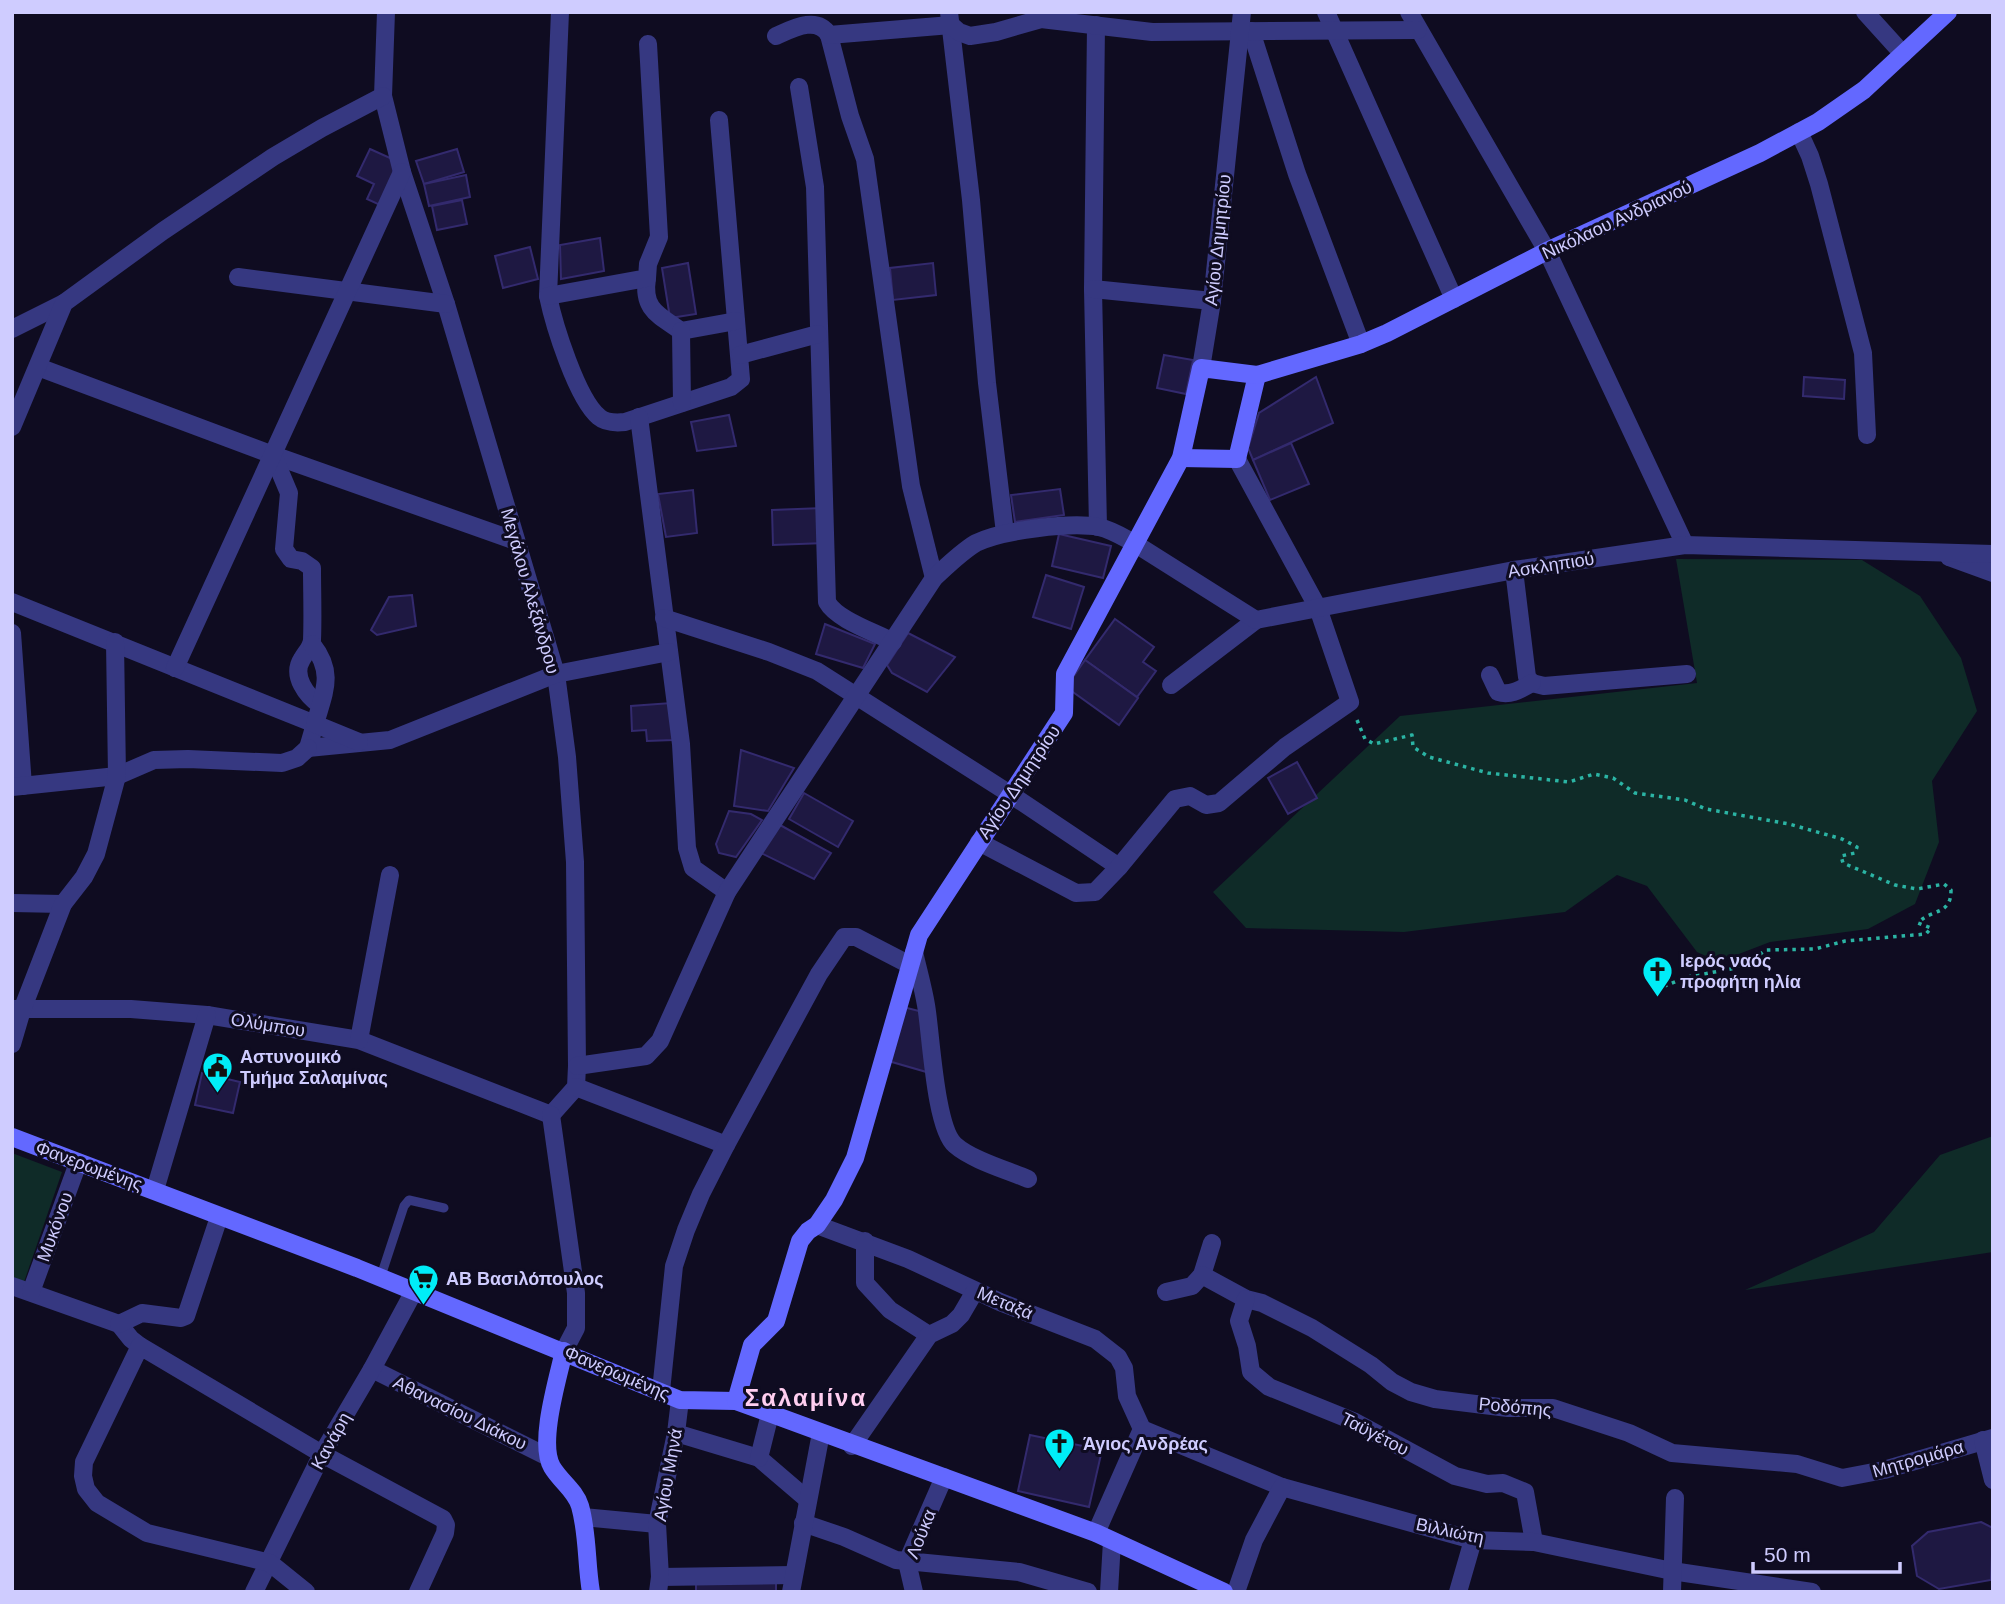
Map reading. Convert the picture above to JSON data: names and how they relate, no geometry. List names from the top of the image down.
{
  "streets": {
    "street": [
      "Νικόλαου Ανδριανού",
      "Αγίου Δημητρίου",
      "Ασκληπιού",
      "Μεγάλου Αλεξάνδρου",
      "Ολύμπου",
      "Φανερωμένης",
      "Μυκόνου",
      "Μεταξά",
      "Ροδόπης",
      "Αθανασίου Διάκου",
      "Ταϋγέτου",
      "Κανάρη",
      "Μητρομάρα",
      "Αγίου Μηνά",
      "Βιλλιώτη",
      "Λούκα"
    ]
  },
  "crossings": [
    ["Αγίου Δημητρίου", "Φανερωμένης"],
    ["Αγίου Δημητρίου", "Μεταξά"],
    ["Φανερωμένης", "Μυκόνου"],
    ["Φανερωμένης", "Κανάρη"],
    ["Φανερωμένης", "Αγίου Μηνά"],
    ["Φανερωμένης", "Λούκα"],
    ["Μεταξά", "Βιλλιώτη"],
    ["Ροδόπης", "Ταϋγέτου"],
    ["Ροδόπης", "Μητρομάρα"],
    ["Αθανασίου Διάκου", "Κανάρη"],
    ["Ταϋγέτου", "Βιλλιώτη"]
  ],
  "districts": ["Σαλαμίνα"],
  "places": {
    "church": ["Ιερός ναός προφήτη ηλία", "Άγιος Ανδρέας"],
    "public building": ["Αστυνομικό Τμήμα Σαλαμίνας"],
    "supermarket": ["ΑΒ Βασιλόπουλος"]
  },
  "scale_bar": "50 m"
}
